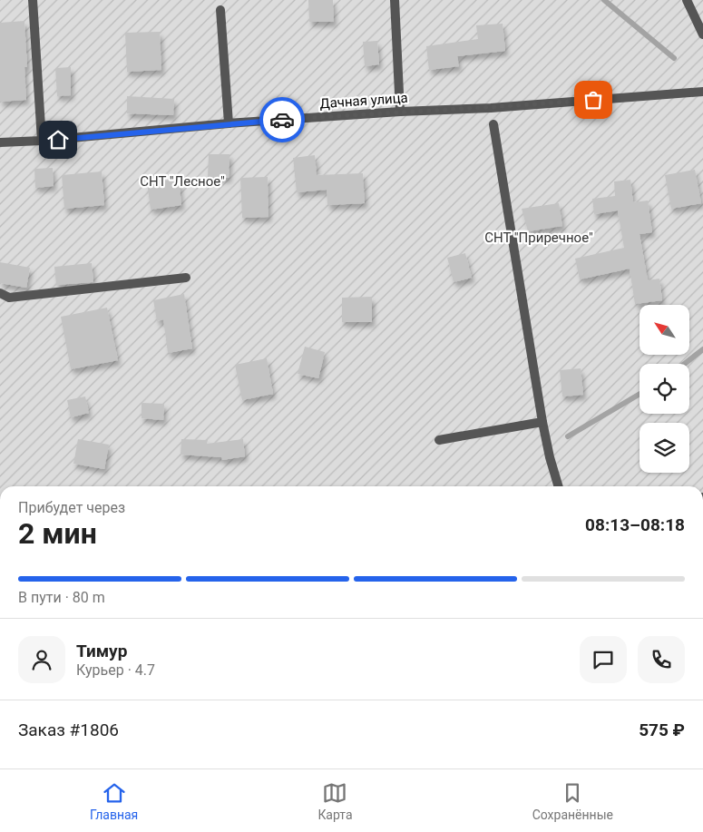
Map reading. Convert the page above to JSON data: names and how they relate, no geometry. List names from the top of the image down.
{
  "streets": {
    "street": ["Дачная улица"]
  },
  "parks": ["СНТ \"Лесное\"", "СНТ \"Приречное\""],
  "north": "top left",
  "page": {
    "heading": ["2 мин", "Прибудет через", "08:13–08:18"],
    "panel": [
      "Тимур",
      "Курьер · 4.7",
      "Заказ #1806",
      "575 ₽"
    ],
    "bar": "В пути · 80 m",
    "tabs": ["Главная", "Карта", "Сохранённые"]
  }
}
